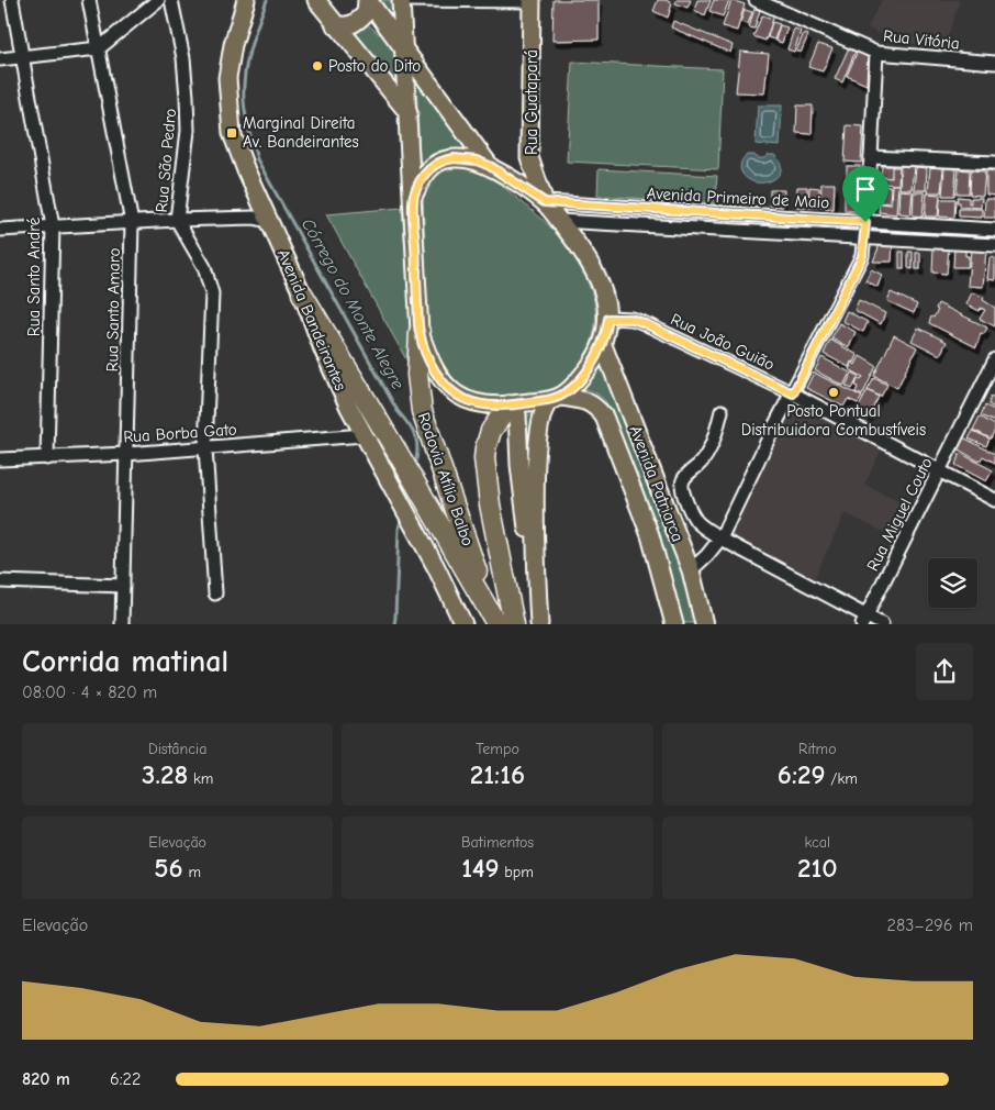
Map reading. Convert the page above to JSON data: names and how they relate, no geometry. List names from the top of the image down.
{
  "streets": {
    "highway": ["Rodovia Atílio Balbo"],
    "main road": ["Rua Guatapará", "Avenida Bandeirantes", "Avenida Patriarca"],
    "street": [
      "Rua Vitória",
      "Rua São Pedro",
      "Avenida Primeiro de Maio",
      "Rua Santo André",
      "Rua Santo Amaro",
      "Rua João Guião",
      "Rua Borba Gato",
      "Rua Miguel Couto"
    ]
  },
  "crossings": [
    ["Rua Guatapará", "Avenida Primeiro de Maio"],
    ["Rua São Pedro", "Rua Borba Gato"],
    ["Rua Santo André", "Rua Borba Gato"],
    ["Rua Santo Amaro", "Rua Borba Gato"],
    ["Avenida Bandeirantes", "Rua Borba Gato"],
    ["Rua João Guião", "Rua Miguel Couto"]
  ],
  "water": ["Córrego do Monte Alegre"],
  "places": {
    "other": ["Posto do Dito", "Posto Pontual Distribuidora Combustíveis"],
    "transit": ["Marginal Direita Av. Bandeirantes"]
  },
  "page": {
    "heading": ["Corrida matinal", "08:00 · 4 × 820 m"],
    "stats": [
      ["Distância", "3.28 km"],
      ["Tempo", "21:16"],
      ["Ritmo", "6:29 /km"],
      ["Elevação", "56 m"],
      ["Batimentos", "149 bpm"],
      ["kcal", "210"]
    ],
    "chart": ["Elevação", "283–296 m"],
    "list": [
      {
        "name": "820 m",
        "note": "6:22"
      }
    ]
  }
}
